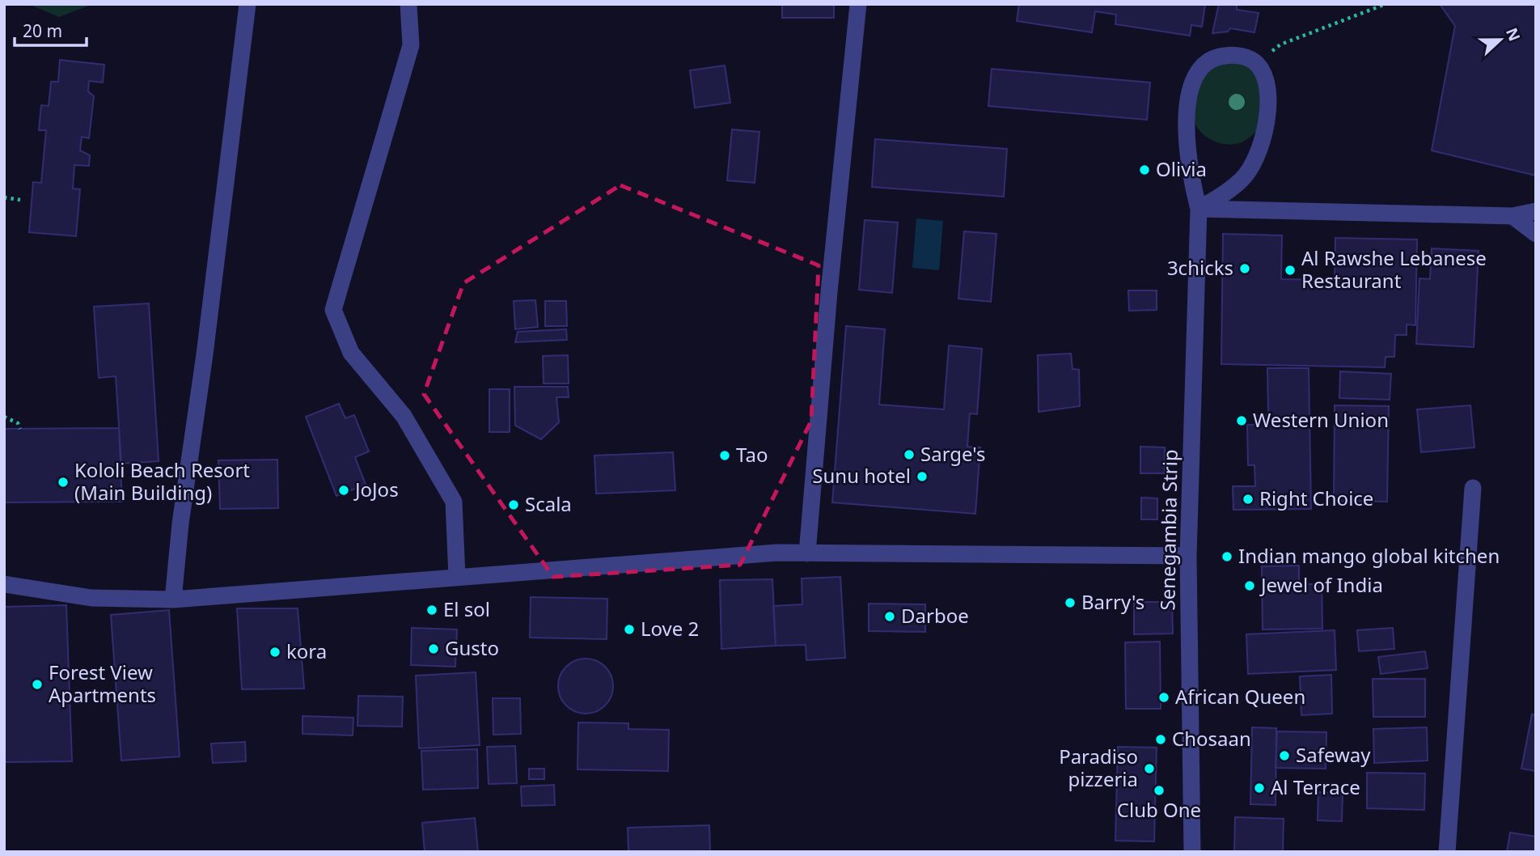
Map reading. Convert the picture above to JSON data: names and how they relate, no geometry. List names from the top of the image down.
{
  "streets": {
    "street": ["Senegambia Strip"]
  },
  "places": [
    "Olivia",
    "3chicks",
    "Al Rawshe Lebanese Restaurant",
    "Western Union",
    "Sarge's",
    "Tao",
    "Sunu hotel",
    "Kololi Beach Resort (Main Building)",
    "JoJos",
    "Right Choice",
    "Scala",
    "Indian mango global kitchen",
    "Jewel of India",
    "Barry's",
    "El sol",
    "Darboe",
    "Love 2",
    "Gusto",
    "kora",
    "Forest View Apartments",
    "African Queen",
    "Chosaan",
    "Safeway",
    "Paradiso pizzeria",
    "Al Terrace",
    "Club One"
  ],
  "scale_bar": "20 m",
  "north": "right"
}
